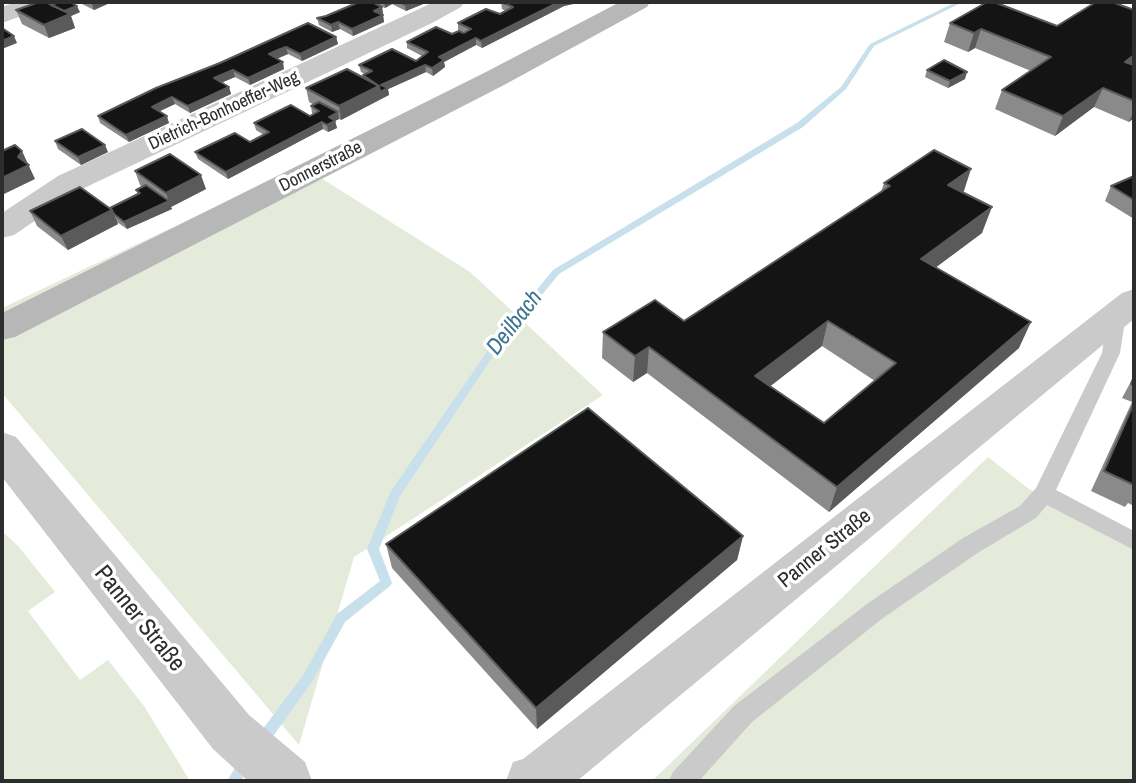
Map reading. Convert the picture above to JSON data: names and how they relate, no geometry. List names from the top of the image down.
{
  "streets": {
    "main road": ["Donnerstraße"],
    "street": ["Dietrich-Bonhoeffer-Weg", "Panner Straße"]
  },
  "water": ["Deilbach"]
}
